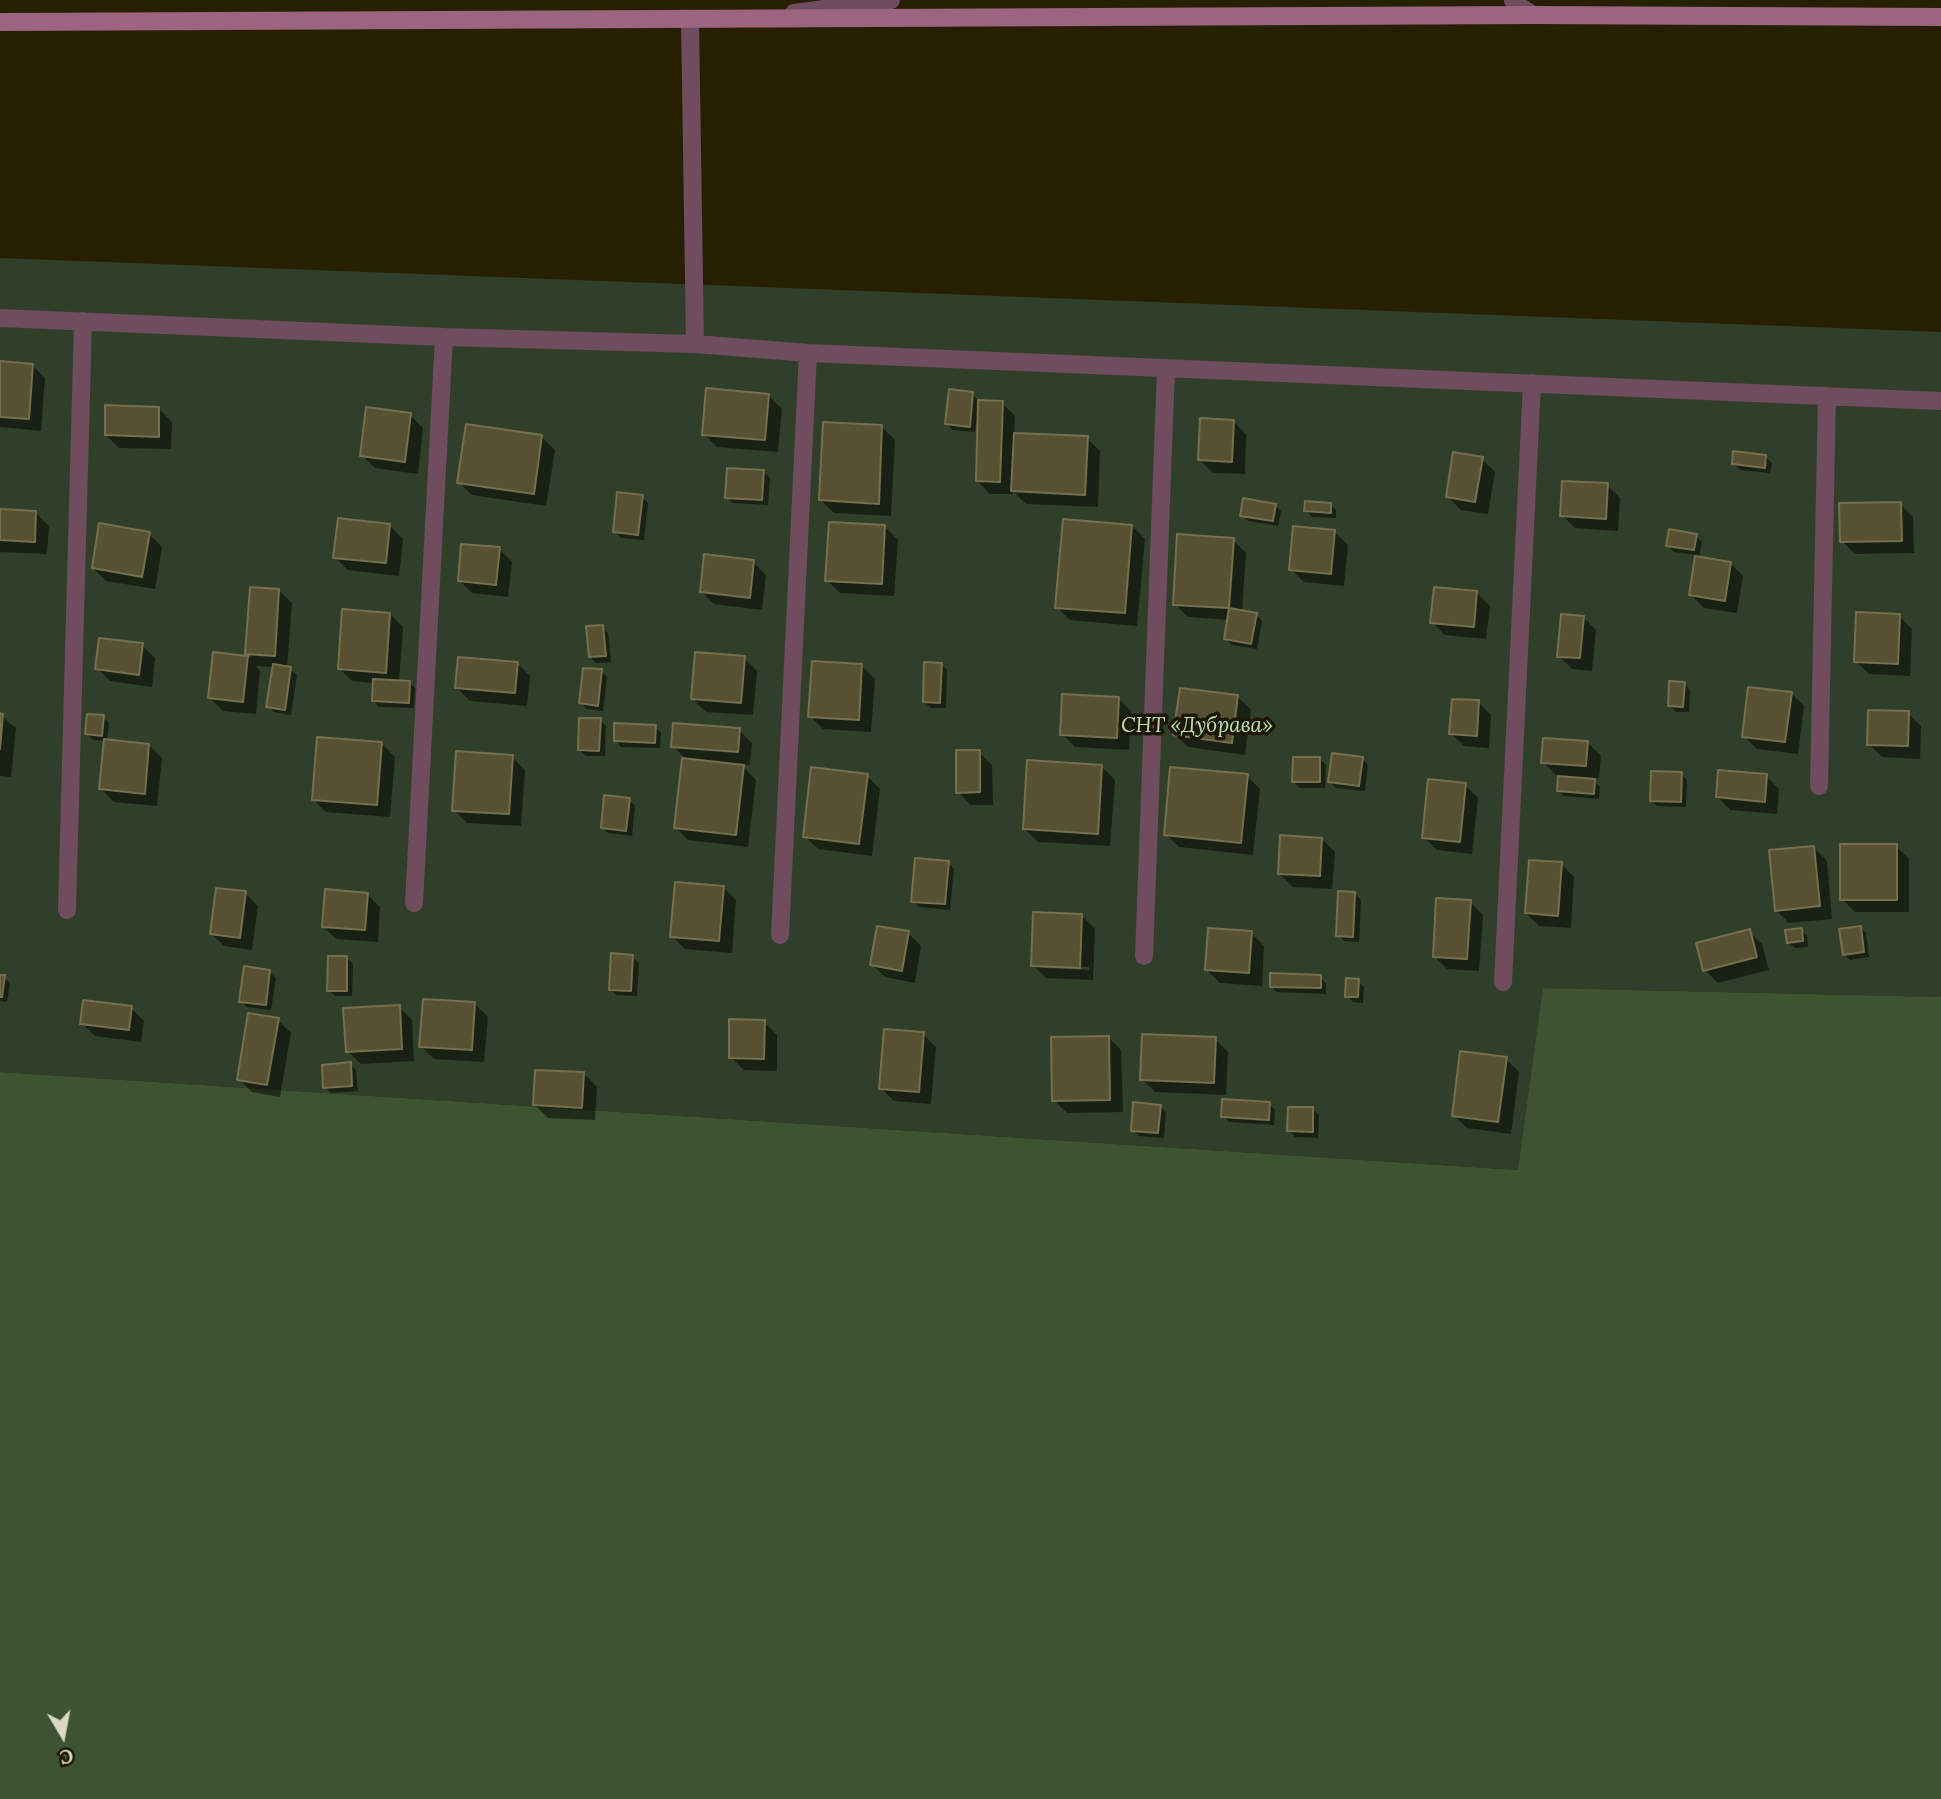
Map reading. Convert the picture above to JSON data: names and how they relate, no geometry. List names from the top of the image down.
{
  "parks": ["СНТ «Дубрава»"],
  "north": "bottom"
}
